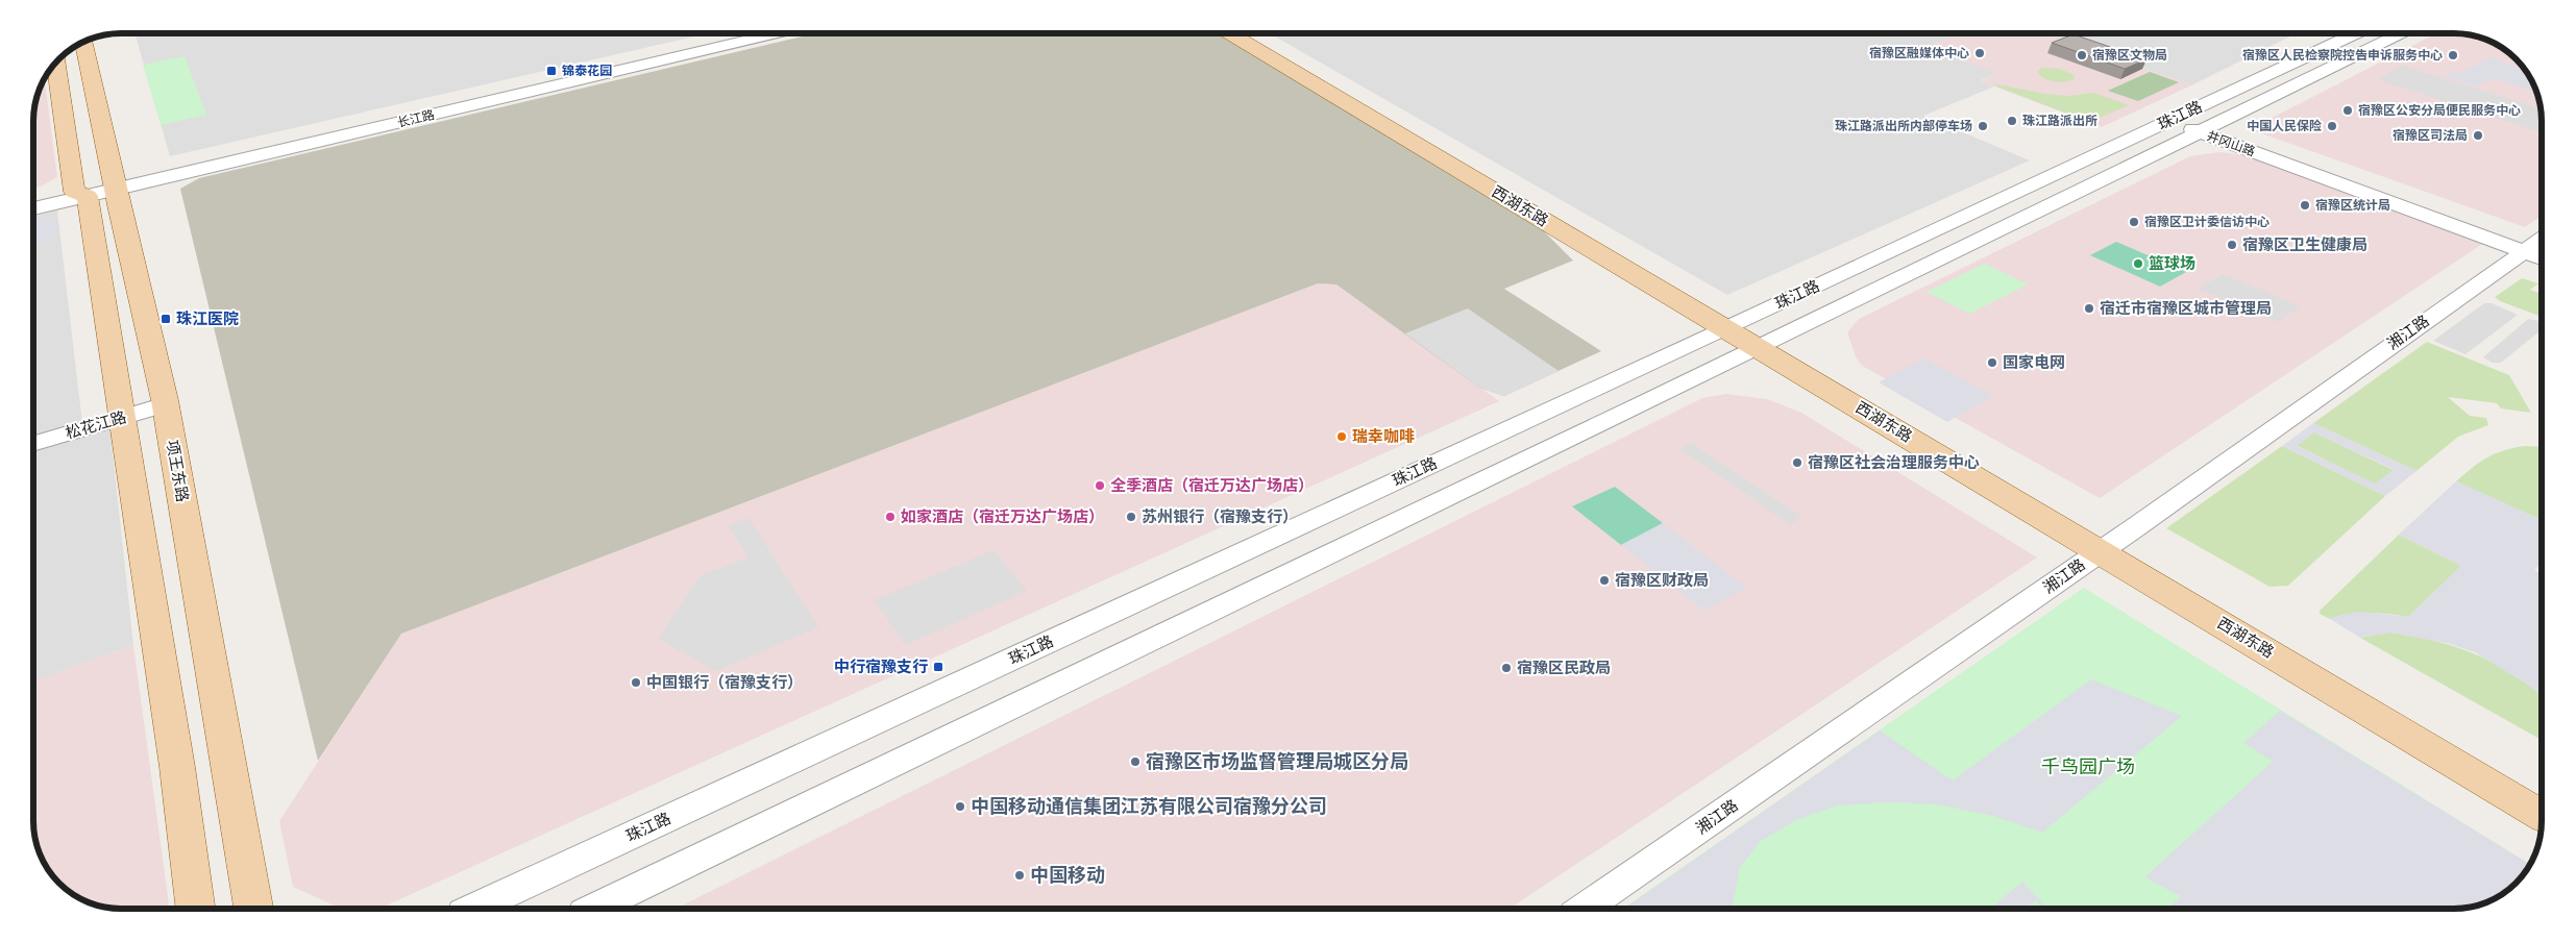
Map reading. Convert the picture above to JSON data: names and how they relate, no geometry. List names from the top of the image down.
{
  "streets": {
    "main road": ["西湖东路", "项王东路"],
    "street": [
      "珠江路",
      "长江路",
      "井冈山路",
      "湘江路",
      "松花江路"
    ]
  },
  "crossings": [
    ["珠江路", "井冈山路"],
    ["珠江路", "西湖东路"],
    ["长江路", "项王东路"],
    ["井冈山路", "湘江路"],
    ["西湖东路", "湘江路"],
    ["松花江路", "项王东路"]
  ],
  "parks": ["千鸟园广场"],
  "places": {
    "other": [
      "宿豫区融媒体中心",
      "宿豫区文物局",
      "宿豫区人民检察院控告申诉服务中心",
      "宿豫区公安分局便民服务中心",
      "珠江路派出所",
      "珠江路派出所内部停车场",
      "中国人民保险",
      "宿豫区司法局",
      "宿豫区统计局",
      "宿豫区卫计委信访中心",
      "宿豫区卫生健康局",
      "篮球场",
      "宿迁市宿豫区城市管理局",
      "国家电网",
      "瑞幸咖啡",
      "宿豫区社会治理服务中心",
      "全季酒店（宿迁万达广场店）",
      "如家酒店（宿迁万达广场店）",
      "苏州银行（宿豫支行）",
      "宿豫区财政局",
      "宿豫区民政局",
      "中国银行（宿豫支行）",
      "宿豫区市场监督管理局城区分局",
      "中国移动通信集团江苏有限公司宿豫分公司",
      "中国移动"
    ],
    "transit": ["锦泰花园", "珠江医院", "中行宿豫支行"]
  }
}
